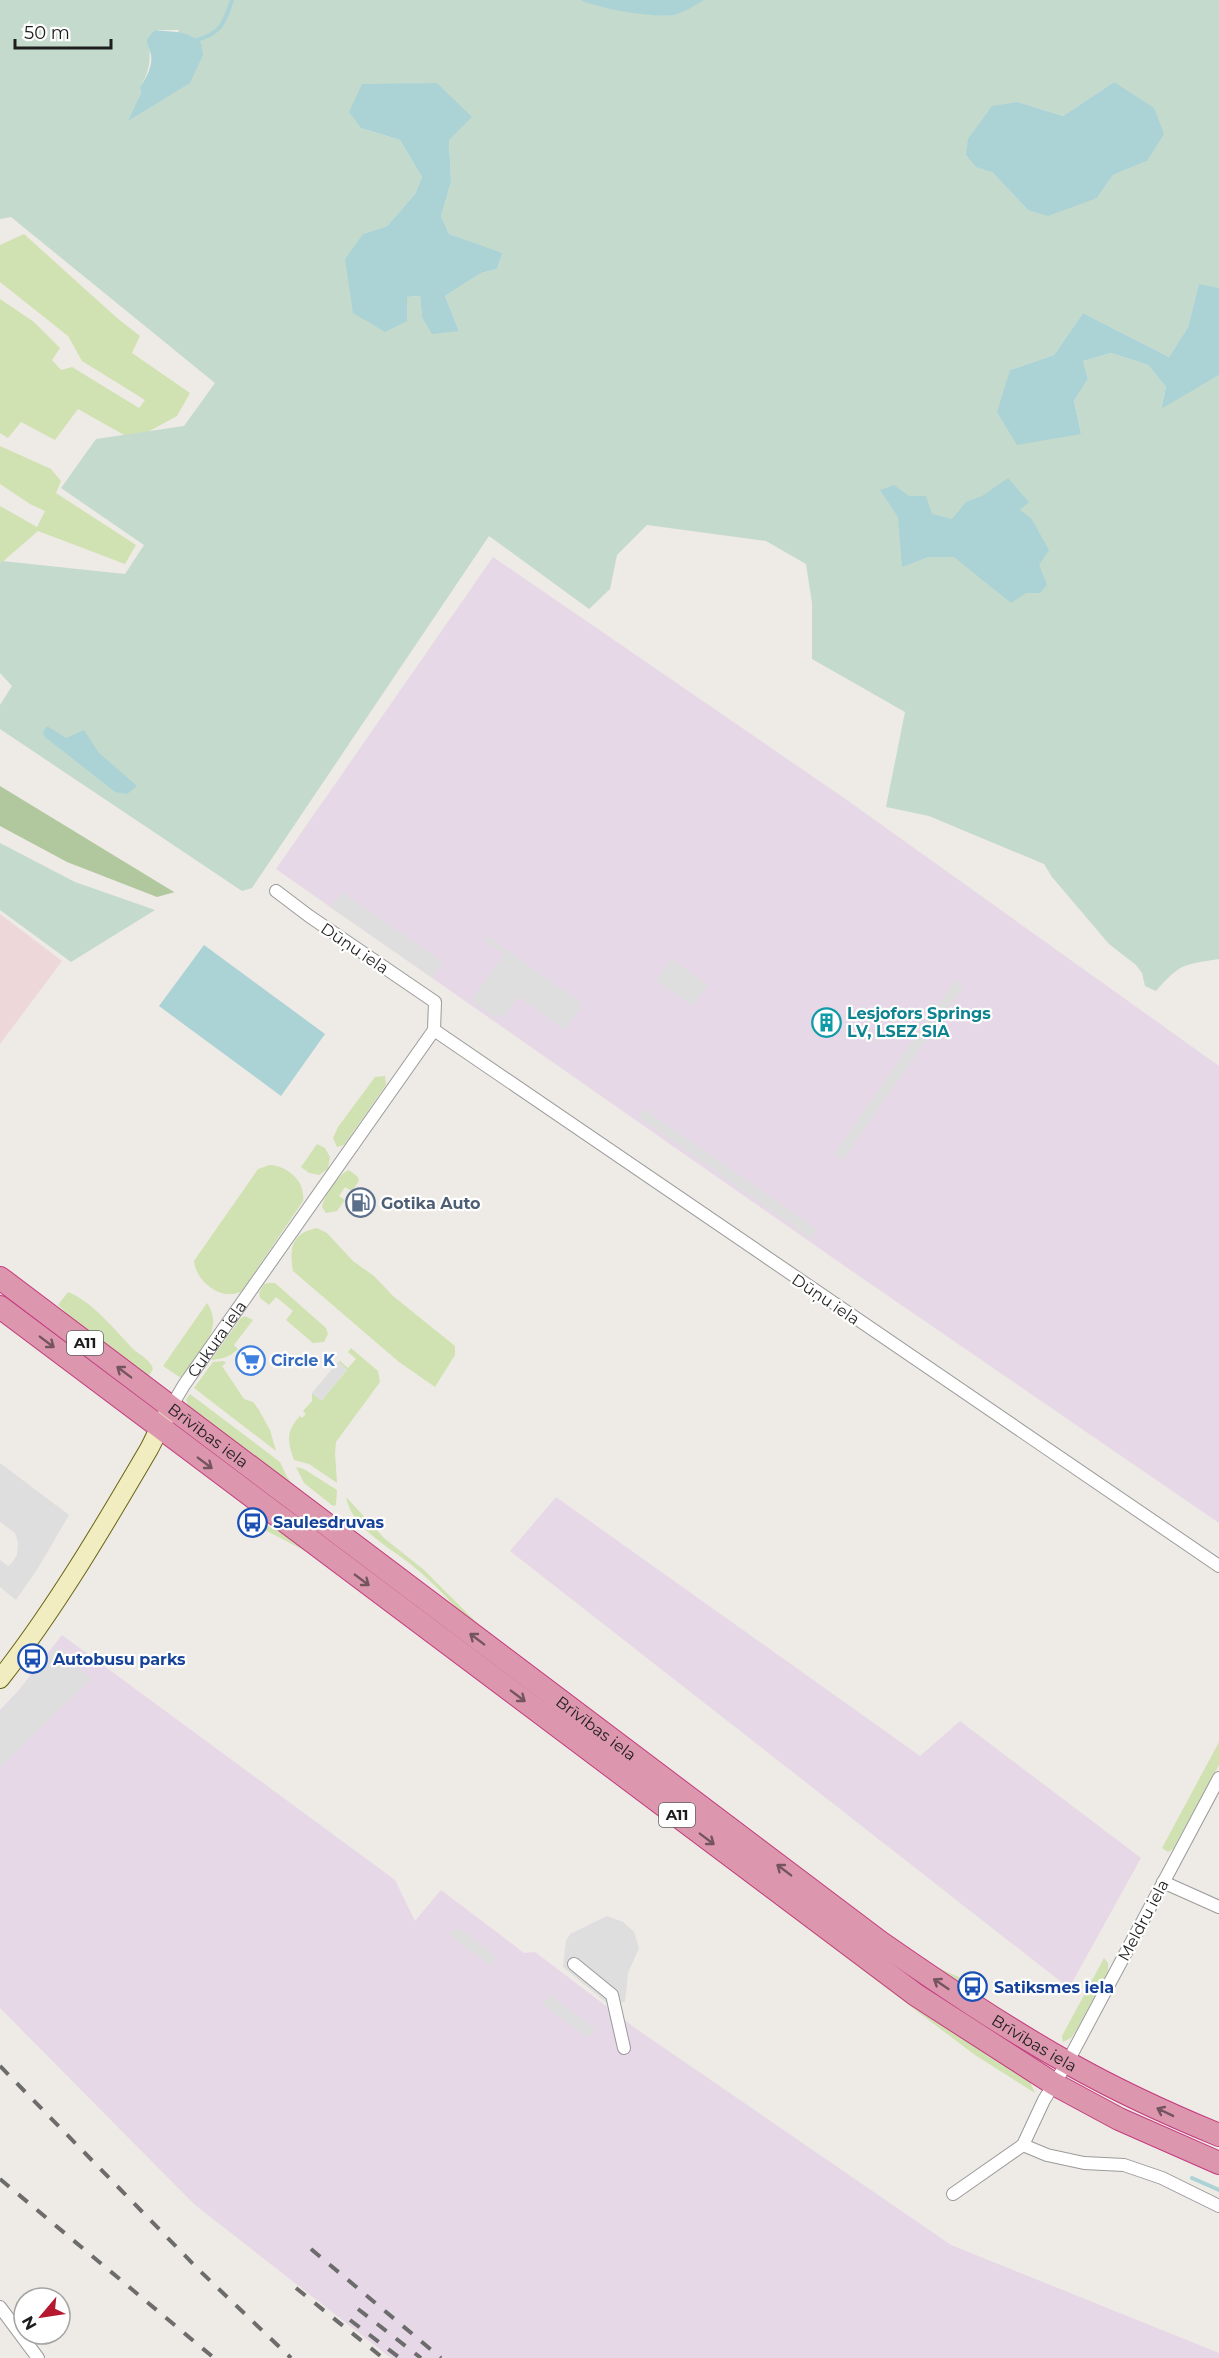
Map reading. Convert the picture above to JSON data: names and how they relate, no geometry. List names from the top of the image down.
{
  "streets": {
    "highway": ["A11", "Brīvības iela"],
    "main road": ["Cukura iela"],
    "street": ["Dūņu iela", "Meldru iela"]
  },
  "crossings": [
    ["Dūņu iela", "Cukura iela"],
    ["Cukura iela", "Brīvības iela"],
    ["Brīvības iela", "Meldru iela"]
  ],
  "places": {
    "building": ["Lesjofors Springs LV, LSEZ SIA"],
    "fuel station": ["Gotika Auto"],
    "supermarket": ["Circle K"],
    "bus stop": ["Saulesdruvas", "Autobusu parks", "Satiksmes iela"]
  },
  "scale_bar": "50 m",
  "north": "bottom left"
}
